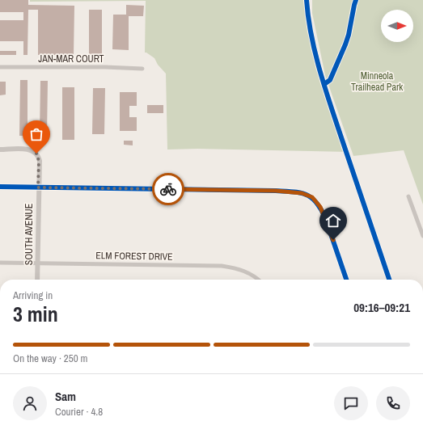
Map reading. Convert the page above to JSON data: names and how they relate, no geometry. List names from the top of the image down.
{
  "streets": {
    "street": ["JAN-MAR COURT", "SOUTH AVENUE", "ELM FOREST DRIVE"]
  },
  "crossings": [
    ["SOUTH AVENUE", "ELM FOREST DRIVE"]
  ],
  "parks": ["Minneola Trailhead Park"],
  "north": "right",
  "page": {
    "heading": ["3 min", "Arriving in", "09:16–09:21"],
    "panel": ["Sam", "Courier · 4.8"],
    "bar": "On the way · 250 m"
  }
}
